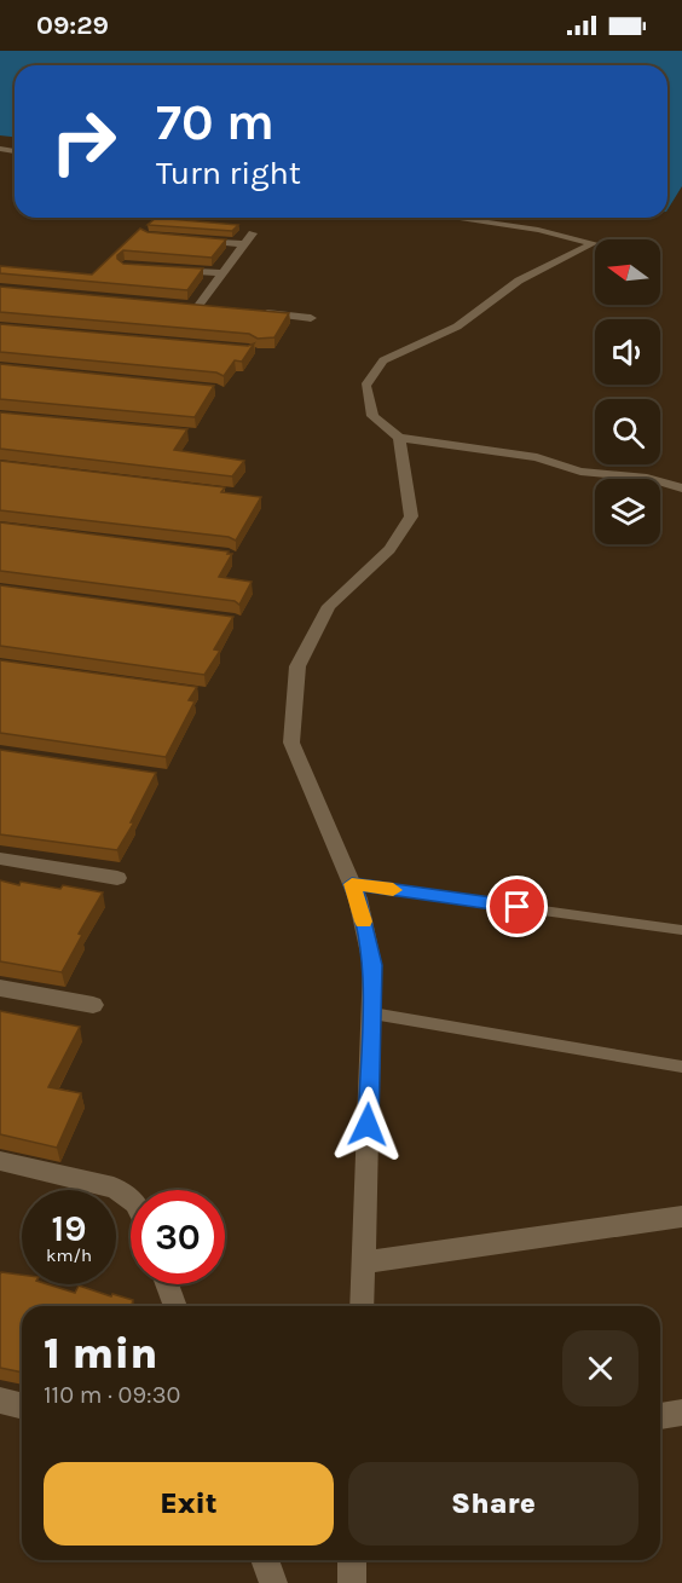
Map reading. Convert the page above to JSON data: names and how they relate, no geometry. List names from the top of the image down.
{
  "north": "left",
  "page": {
    "status": "09:29",
    "turn": ["70 m", "Turn right"],
    "speed": "19 km/h",
    "limit": "30",
    "heading": ["1 min", "110 m · 09:30"],
    "buttons": ["Exit", "Share"]
  }
}
